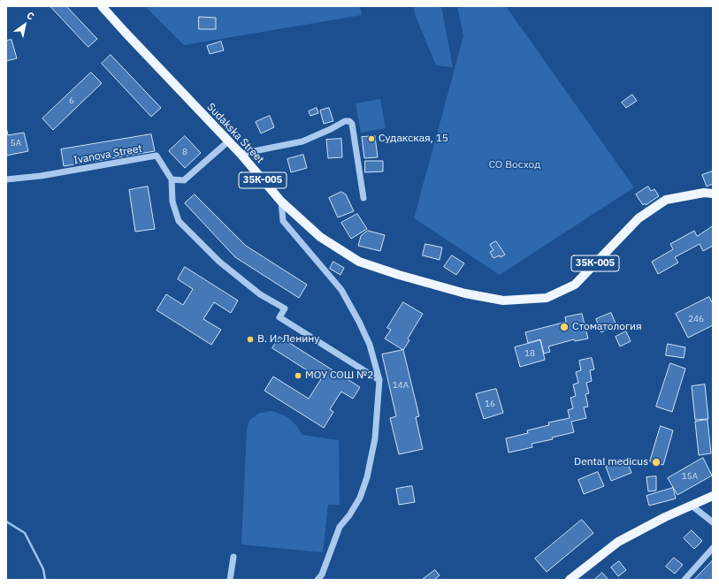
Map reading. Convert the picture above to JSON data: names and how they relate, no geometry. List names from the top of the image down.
{
  "streets": {
    "main road": ["Sudakska Street", "35К-005"],
    "street": ["Ivanova Street"]
  },
  "crossings": [
    ["Sudakska Street", "35К-005"]
  ],
  "parks": ["СО Восход"],
  "places": [
    "Судакская, 15",
    "Стоматология",
    "В. И. Ленину",
    "МОУ СОШ №2",
    "Dental medicus"
  ],
  "house_numbers": [
    "6",
    "5А",
    "8",
    "246",
    "18",
    "14А",
    "16",
    "15А"
  ],
  "north": "top right"
}
